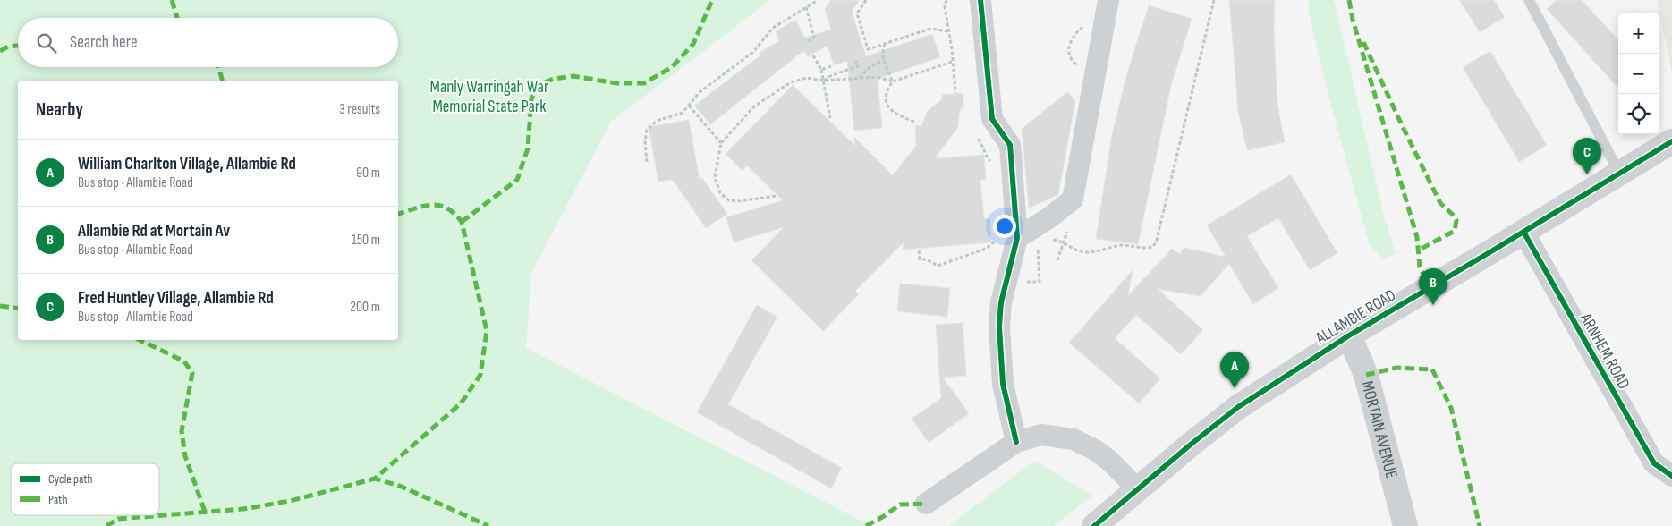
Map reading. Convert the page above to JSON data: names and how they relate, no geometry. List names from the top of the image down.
{
  "streets": {
    "main road": ["ALLAMBIE ROAD"],
    "street": ["ARNHEM ROAD", "MORTAIN AVENUE"]
  },
  "crossings": [
    ["ALLAMBIE ROAD", "ARNHEM ROAD"],
    ["ALLAMBIE ROAD", "MORTAIN AVENUE"]
  ],
  "parks": ["Manly Warringah War Memorial State Park"],
  "legend": ["Cycle path", "Path"],
  "page": {
    "map_buttons": ["+", "−"],
    "search": "Search here",
    "heading": ["Nearby", "3 results"],
    "pins": ["C", "B", "A"],
    "list": [
      {
        "mark": "A",
        "name": "William Charlton Village, Allambie Rd",
        "note": "Bus stop · Allambie Road",
        "value": "90 m"
      },
      {
        "mark": "B",
        "name": "Allambie Rd at Mortain Av",
        "note": "Bus stop · Allambie Road",
        "value": "150 m"
      },
      {
        "mark": "C",
        "name": "Fred Huntley Village, Allambie Rd",
        "note": "Bus stop · Allambie Road",
        "value": "200 m"
      }
    ]
  }
}
